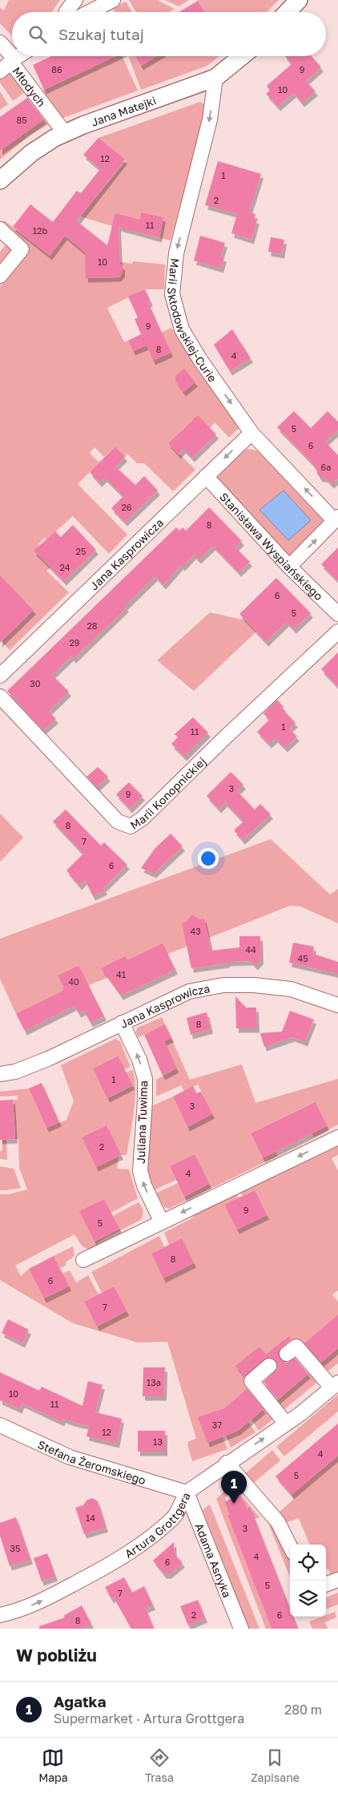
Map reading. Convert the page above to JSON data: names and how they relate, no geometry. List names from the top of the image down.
{
  "streets": {
    "street": [
      "Młodych",
      "Jana Matejki",
      "Marii Skłodowskiej-Curie",
      "Stanisława Wyspiańskiego",
      "Jana Kasprowicza",
      "Marii Konopnickiej",
      "Juliana Tuwima",
      "Stefana Żeromskiego",
      "Artura Grottgera",
      "Adama Asnyka"
    ]
  },
  "crossings": [
    ["Młodych", "Jana Matejki"],
    ["Jana Matejki", "Marii Skłodowskiej-Curie"],
    ["Marii Skłodowskiej-Curie", "Jana Kasprowicza"],
    ["Stanisława Wyspiańskiego", "Jana Kasprowicza"],
    ["Jana Kasprowicza", "Juliana Tuwima"],
    ["Stefana Żeromskiego", "Artura Grottgera"],
    ["Stefana Żeromskiego", "Adama Asnyka"],
    ["Artura Grottgera", "Adama Asnyka"]
  ],
  "one_way": ["Juliana Tuwima", "Artura Grottgera"],
  "house_numbers": [
    "86",
    "9",
    "10",
    "85",
    "12",
    "1",
    "2",
    "11",
    "12b",
    "10",
    "9",
    "8",
    "4",
    "5",
    "6",
    "6a",
    "26",
    "8",
    "25",
    "24",
    "6",
    "5",
    "28",
    "29",
    "30",
    "1",
    "11",
    "3",
    "9",
    "8",
    "7",
    "6",
    "43",
    "44",
    "45",
    "41",
    "40",
    "8",
    "1",
    "3",
    "2",
    "4",
    "9",
    "5",
    "8",
    "6",
    "7",
    "13a",
    "10",
    "11",
    "37",
    "12",
    "13",
    "4",
    "5",
    "14",
    "3",
    "35",
    "4",
    "6",
    "5",
    "7",
    "2",
    "6",
    "8"
  ],
  "page": {
    "search": "Szukaj tutaj",
    "pins": "1",
    "heading": "W pobliżu",
    "list": [
      {
        "mark": "1",
        "name": "Agatka",
        "note": "Supermarket · Artura Grottgera",
        "value": "280 m"
      }
    ],
    "nav": ["Mapa", "Trasa", "Zapisane"]
  }
}
